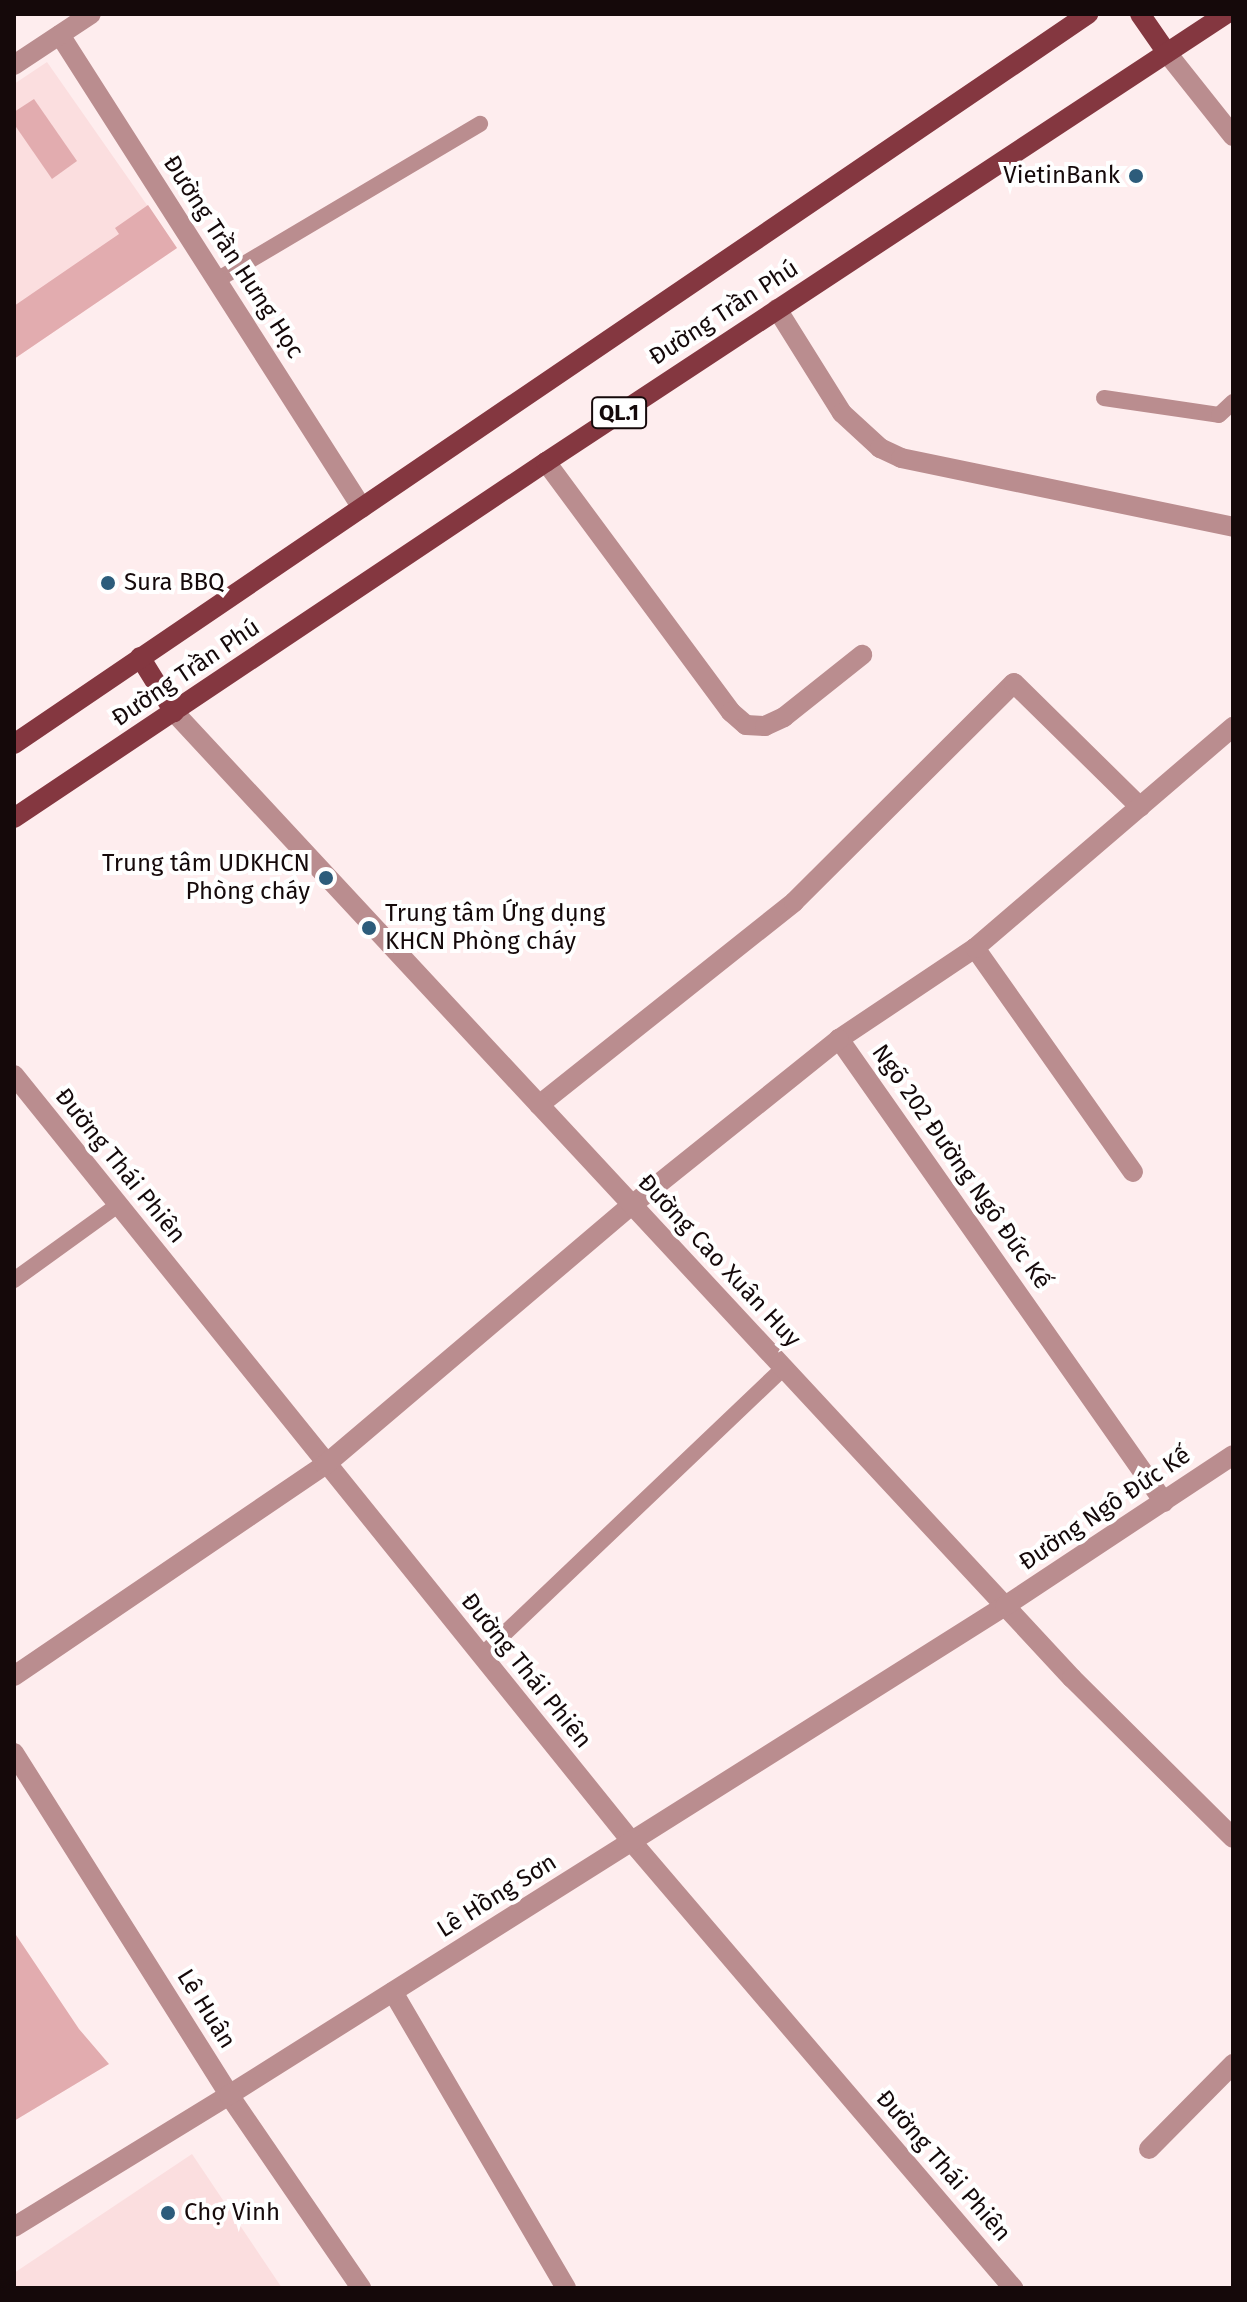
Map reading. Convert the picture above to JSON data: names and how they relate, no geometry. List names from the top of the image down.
{
  "streets": {
    "main road": ["Đường Trần Phú", "QL.1"],
    "street": [
      "Đường Trần Hưng Học",
      "Đường Thái Phiên",
      "Ngõ 202 Đường Ngô Đức Kế",
      "Đường Cao Xuân Huy",
      "Đường Ngô Đức Kế",
      "Lê Hồng Sơn",
      "Lê Huân"
    ]
  },
  "crossings": [
    ["Đường Trần Hưng Học", "Đường Trần Phú"],
    ["Đường Trần Phú", "Đường Cao Xuân Huy"],
    ["Đường Thái Phiên", "Lê Hồng Sơn"],
    ["Ngõ 202 Đường Ngô Đức Kế", "Đường Ngô Đức Kế"],
    ["Đường Cao Xuân Huy", "Đường Ngô Đức Kế"],
    ["Đường Cao Xuân Huy", "Lê Hồng Sơn"],
    ["Đường Ngô Đức Kế", "Lê Hồng Sơn"],
    ["Lê Hồng Sơn", "Lê Huân"]
  ],
  "places": [
    "VietinBank",
    "Sura BBQ",
    "Trung tâm UDKHCN Phòng cháy",
    "Trung tâm Ứng dụng KHCN Phòng cháy",
    "Chợ Vinh"
  ]
}
